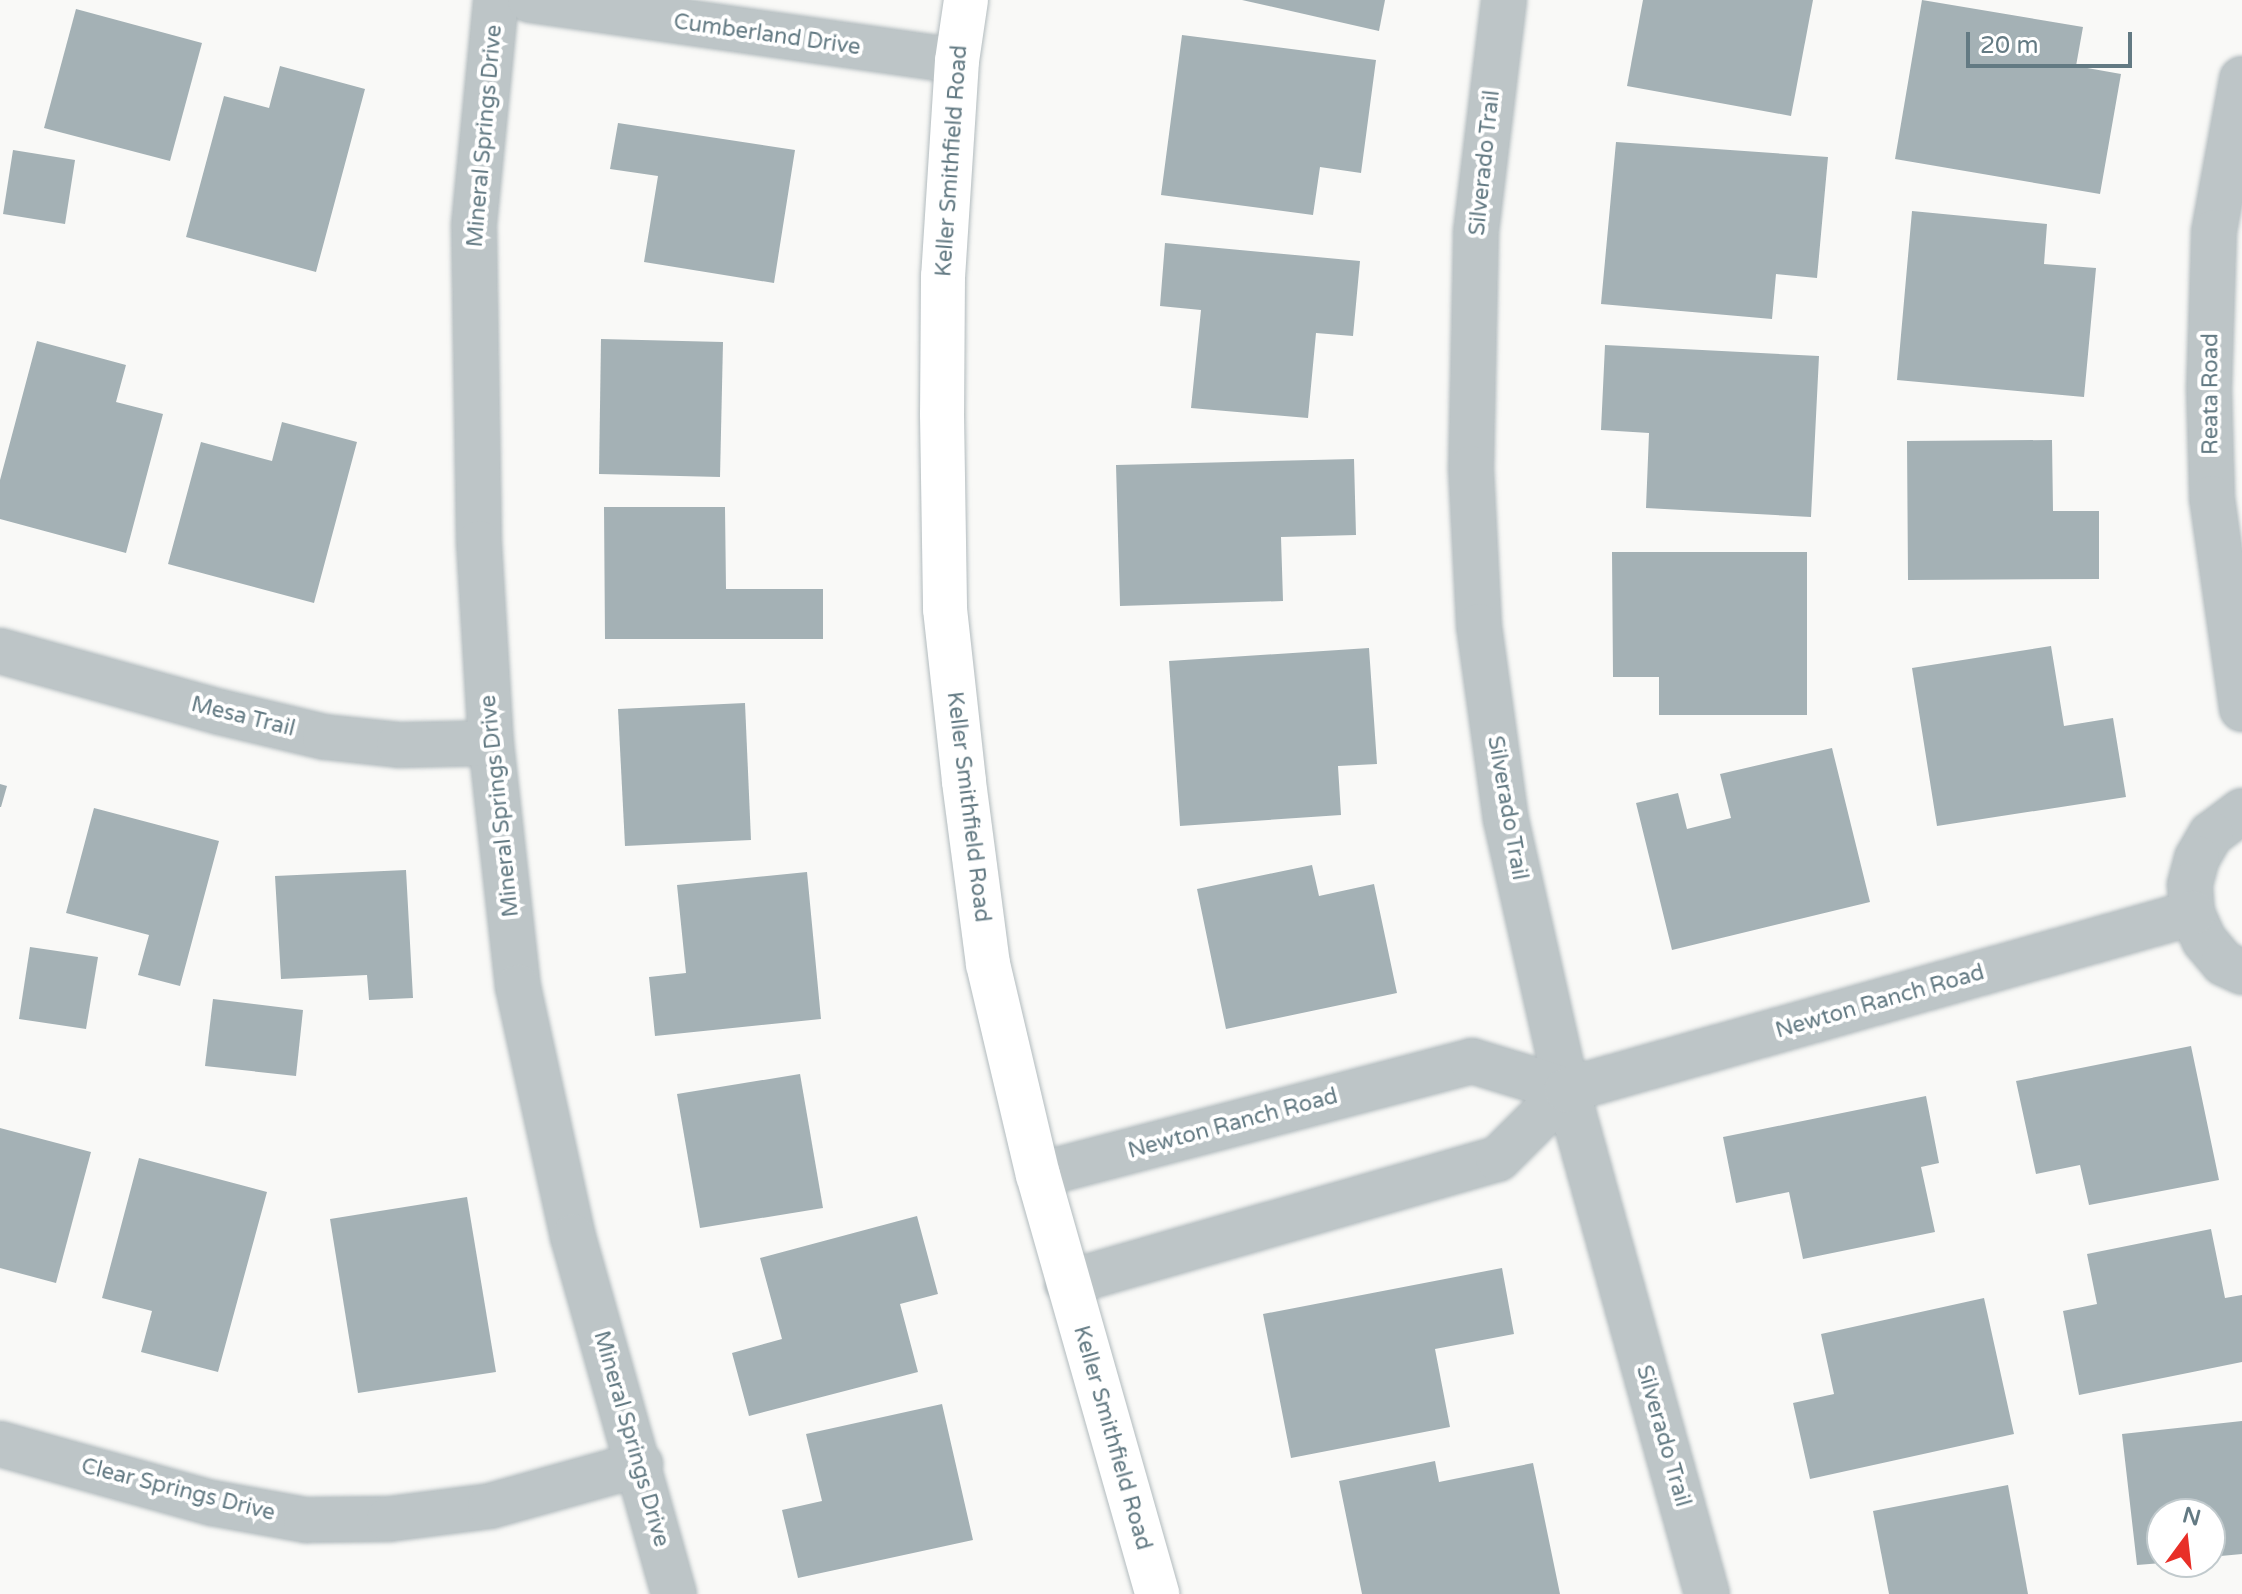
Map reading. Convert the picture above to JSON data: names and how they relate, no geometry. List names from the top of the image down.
{
  "streets": {
    "main road": ["Keller Smithfield Road"],
    "street": [
      "Cumberland Drive",
      "Mineral Springs Drive",
      "Silverado Trail",
      "Reata Road",
      "Mesa Trail",
      "Newton Ranch Road",
      "Clear Springs Drive"
    ]
  },
  "crossings": [
    ["Cumberland Drive", "Keller Smithfield Road"],
    ["Mineral Springs Drive", "Mesa Trail"],
    ["Mineral Springs Drive", "Clear Springs Drive"],
    ["Keller Smithfield Road", "Newton Ranch Road"],
    ["Silverado Trail", "Newton Ranch Road"]
  ],
  "scale_bar": "20 m",
  "north": "top"
}
